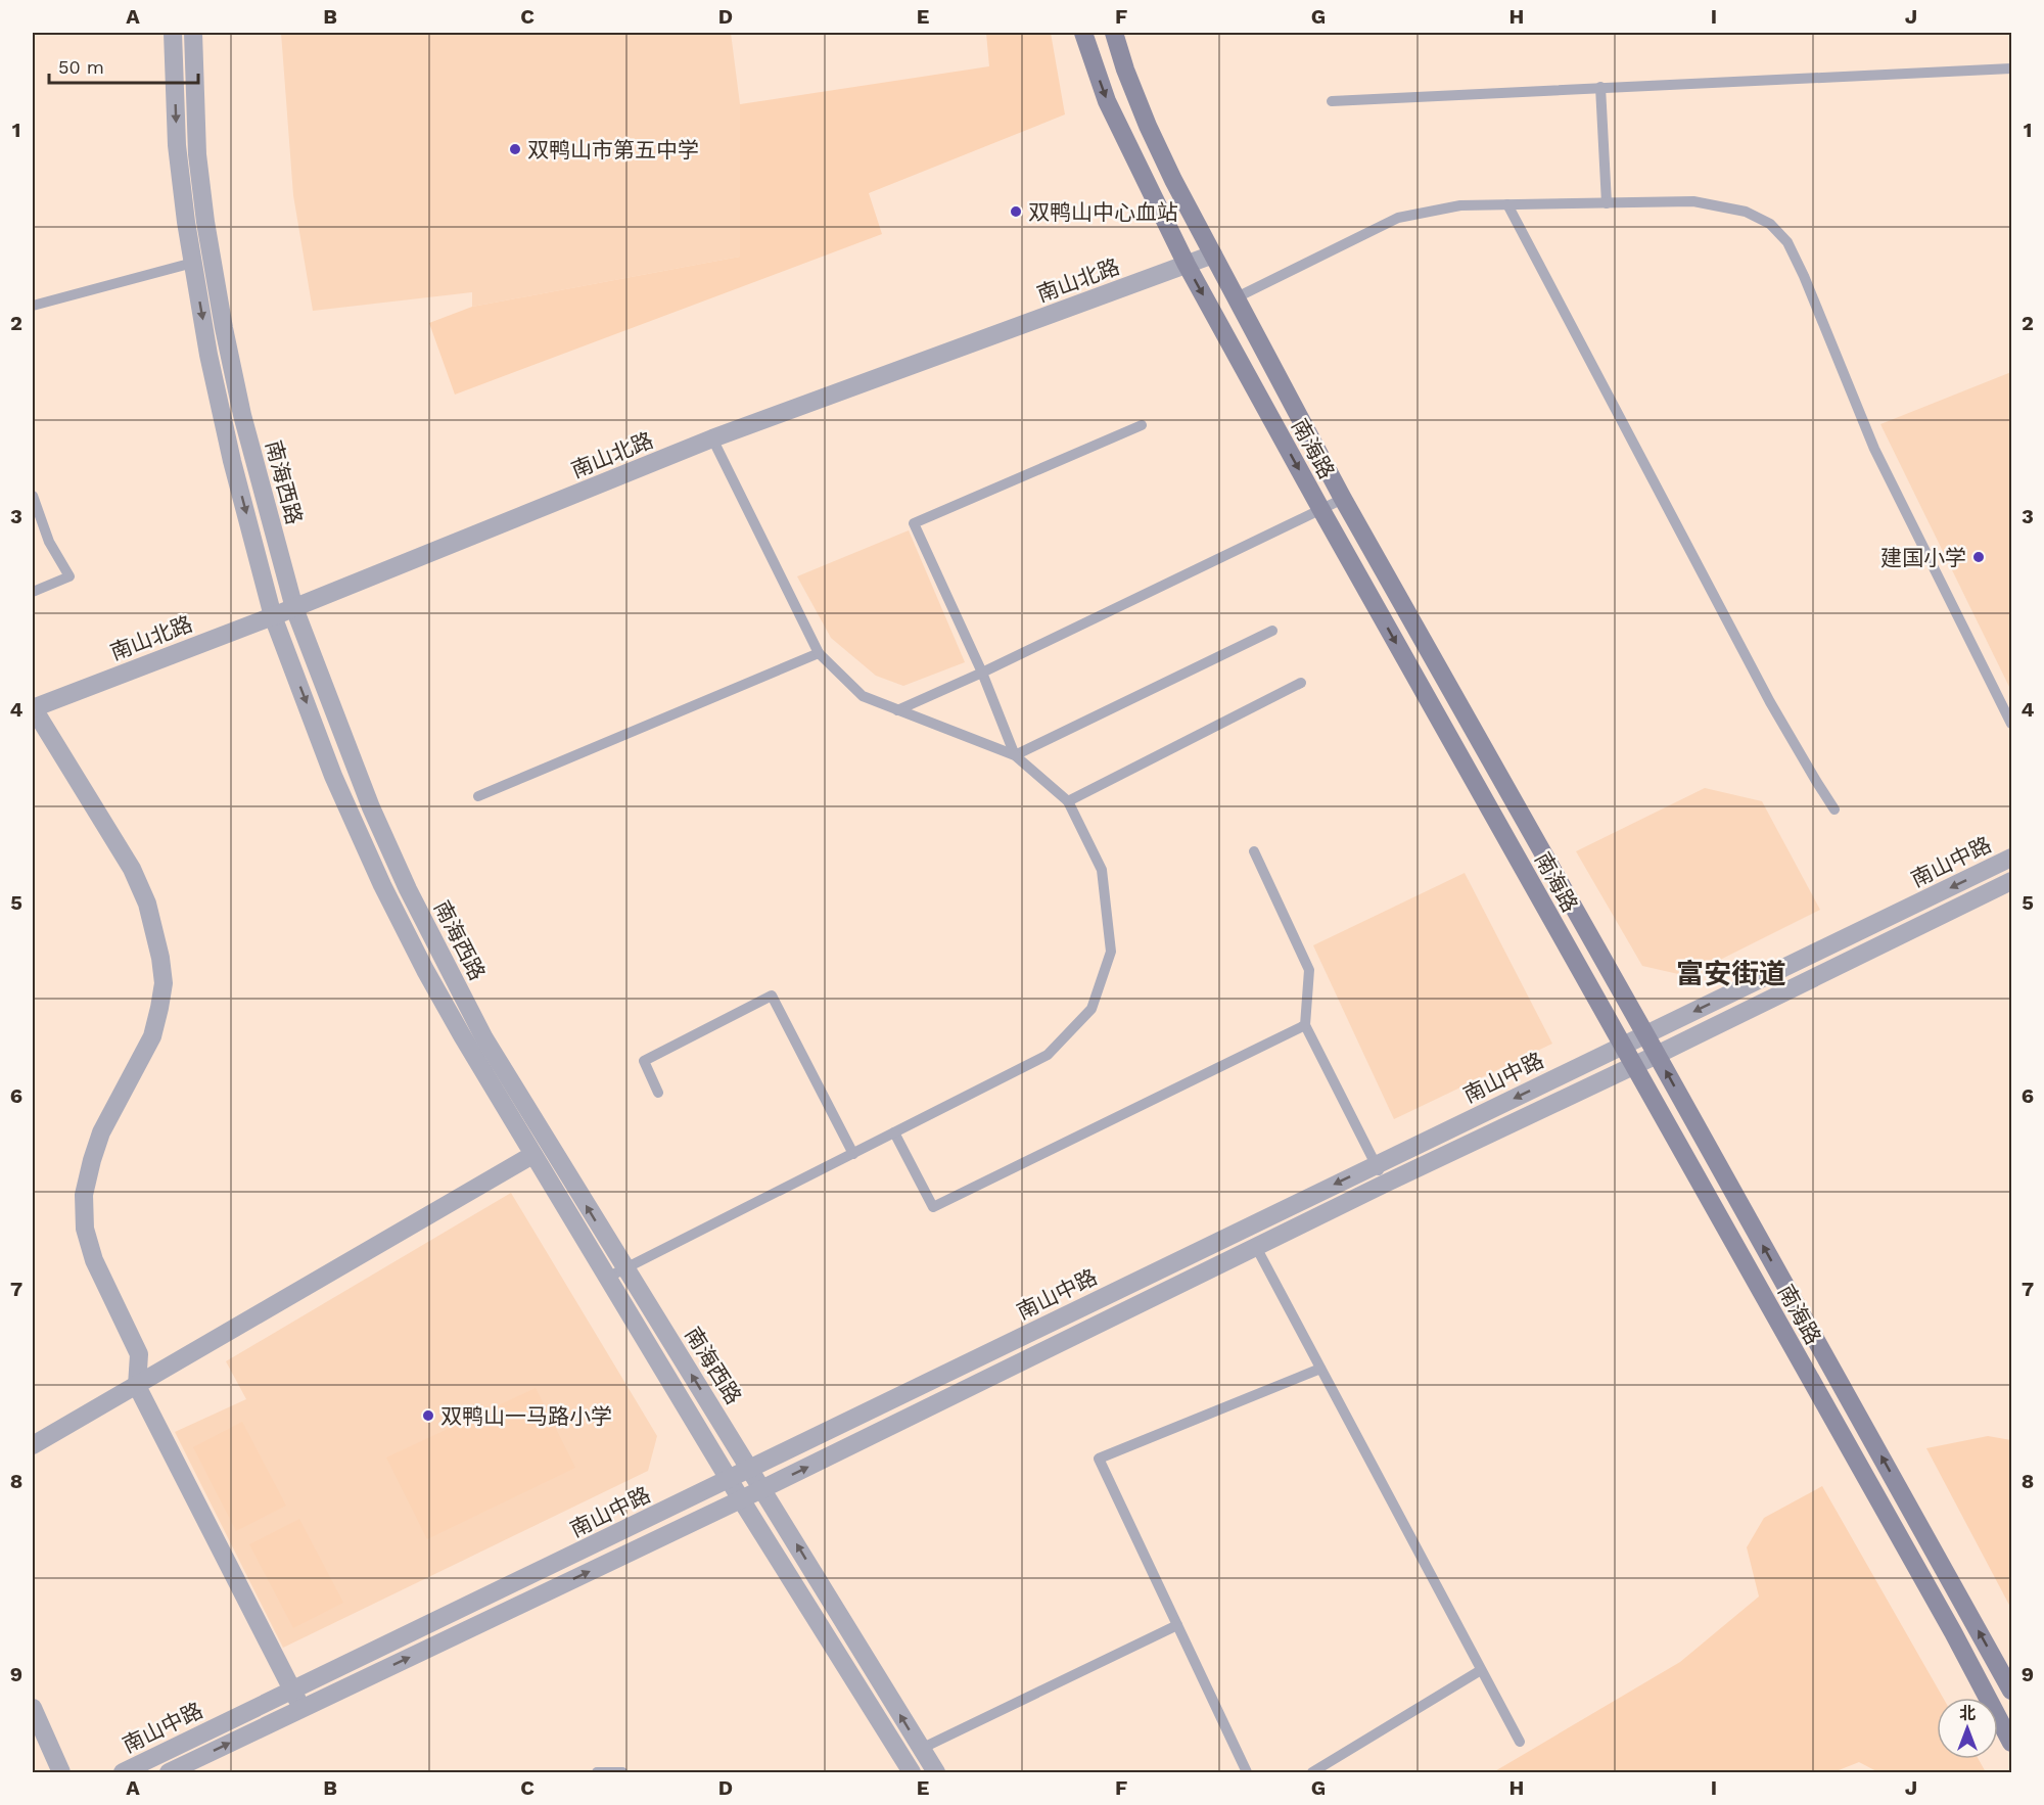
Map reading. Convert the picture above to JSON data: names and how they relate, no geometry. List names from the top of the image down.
{
  "streets": {
    "main road": ["南海路"],
    "street": ["南山北路", "南海西路", "南山中路"]
  },
  "crossings": [
    ["南山北路", "南海路"],
    ["南山北路", "南海西路"],
    ["南海路", "南山中路"],
    ["南海西路", "南山中路"]
  ],
  "districts": ["富安街道"],
  "places": [
    "双鸭山市第五中学",
    "双鸭山中心血站",
    "建国小学",
    "双鸭山一马路小学"
  ],
  "scale_bar": "50 m",
  "north": "top",
  "grid": {
    "columns": [
      "A",
      "B",
      "C",
      "D",
      "E",
      "F",
      "G",
      "H",
      "I",
      "J"
    ],
    "rows": [
      "1",
      "2",
      "3",
      "4",
      "5",
      "6",
      "7",
      "8",
      "9"
    ]
  }
}
